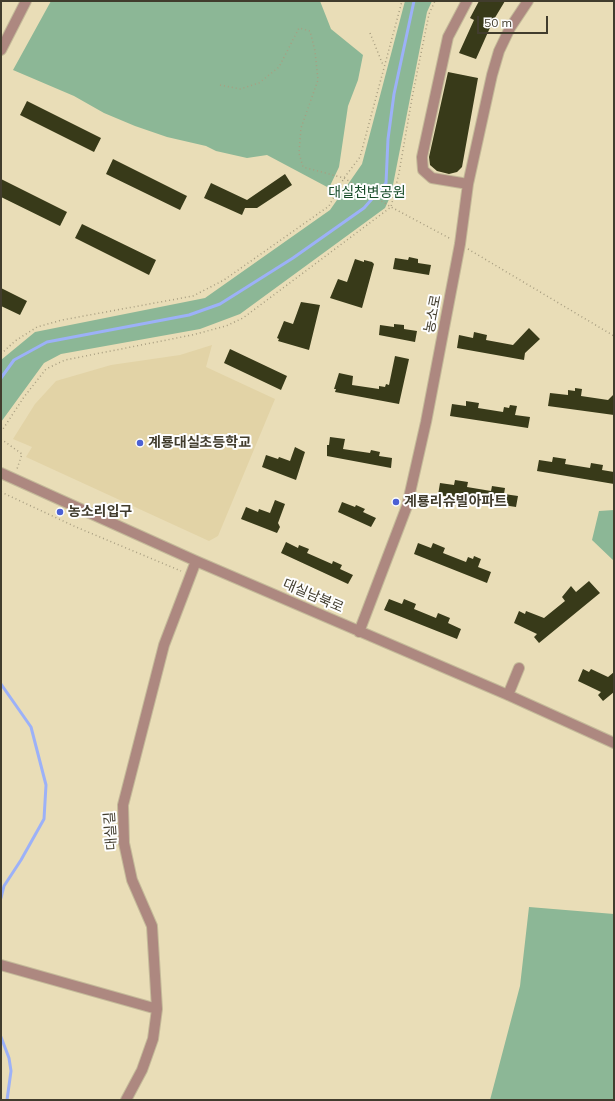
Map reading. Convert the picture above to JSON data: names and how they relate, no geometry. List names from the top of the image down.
{
  "streets": {
    "street": ["농소로", "대실남북로", "대실길"]
  },
  "crossings": [
    ["농소로", "대실남북로"],
    ["대실남북로", "대실길"]
  ],
  "parks": ["대실천변공원"],
  "places": ["계룡대실초등학교", "계룡리슈빌아파트", "농소리입구"],
  "scale_bar": "50 m"
}
